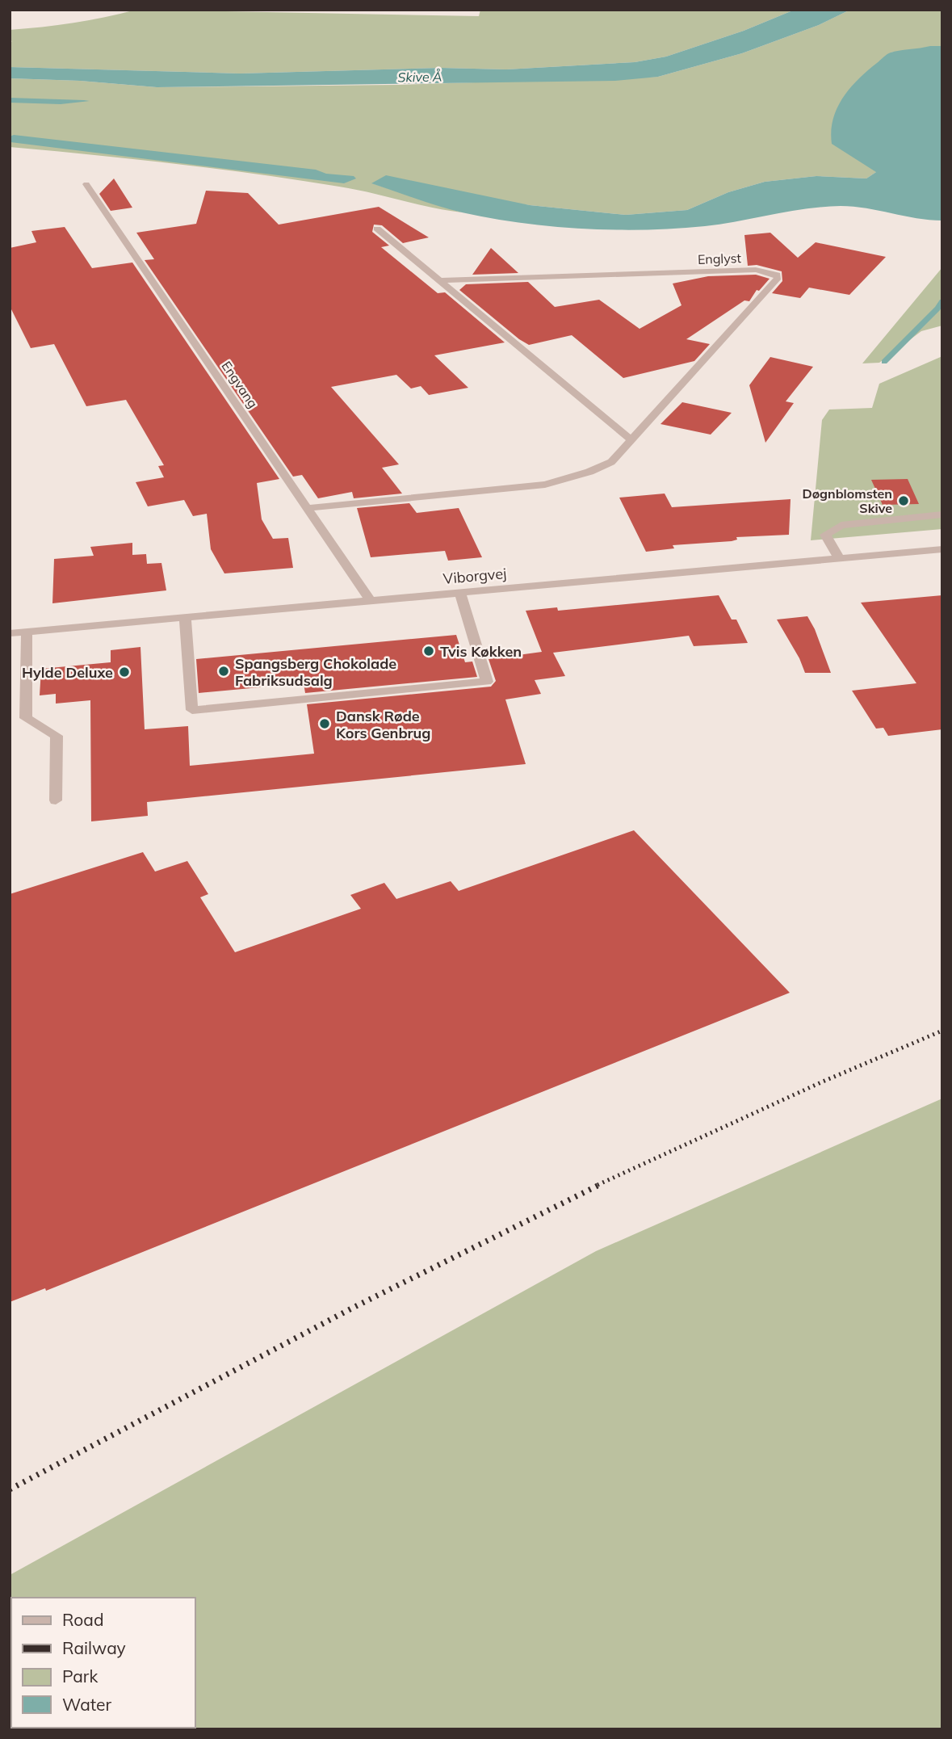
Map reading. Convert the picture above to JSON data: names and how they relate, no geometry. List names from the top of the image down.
{
  "streets": {
    "street": ["Englyst", "Engvang", "Viborgvej"]
  },
  "crossings": [
    ["Englyst", "Engvang"],
    ["Engvang", "Viborgvej"]
  ],
  "water": ["Skive Å"],
  "places": [
    "Døgnblomsten Skive",
    "Tvis Køkken",
    "Spangsberg Chokolade Fabriksudsalg",
    "Hylde Deluxe",
    "Dansk Røde Kors Genbrug"
  ],
  "legend": [
    "Road",
    "Railway",
    "Park",
    "Water"
  ]
}
